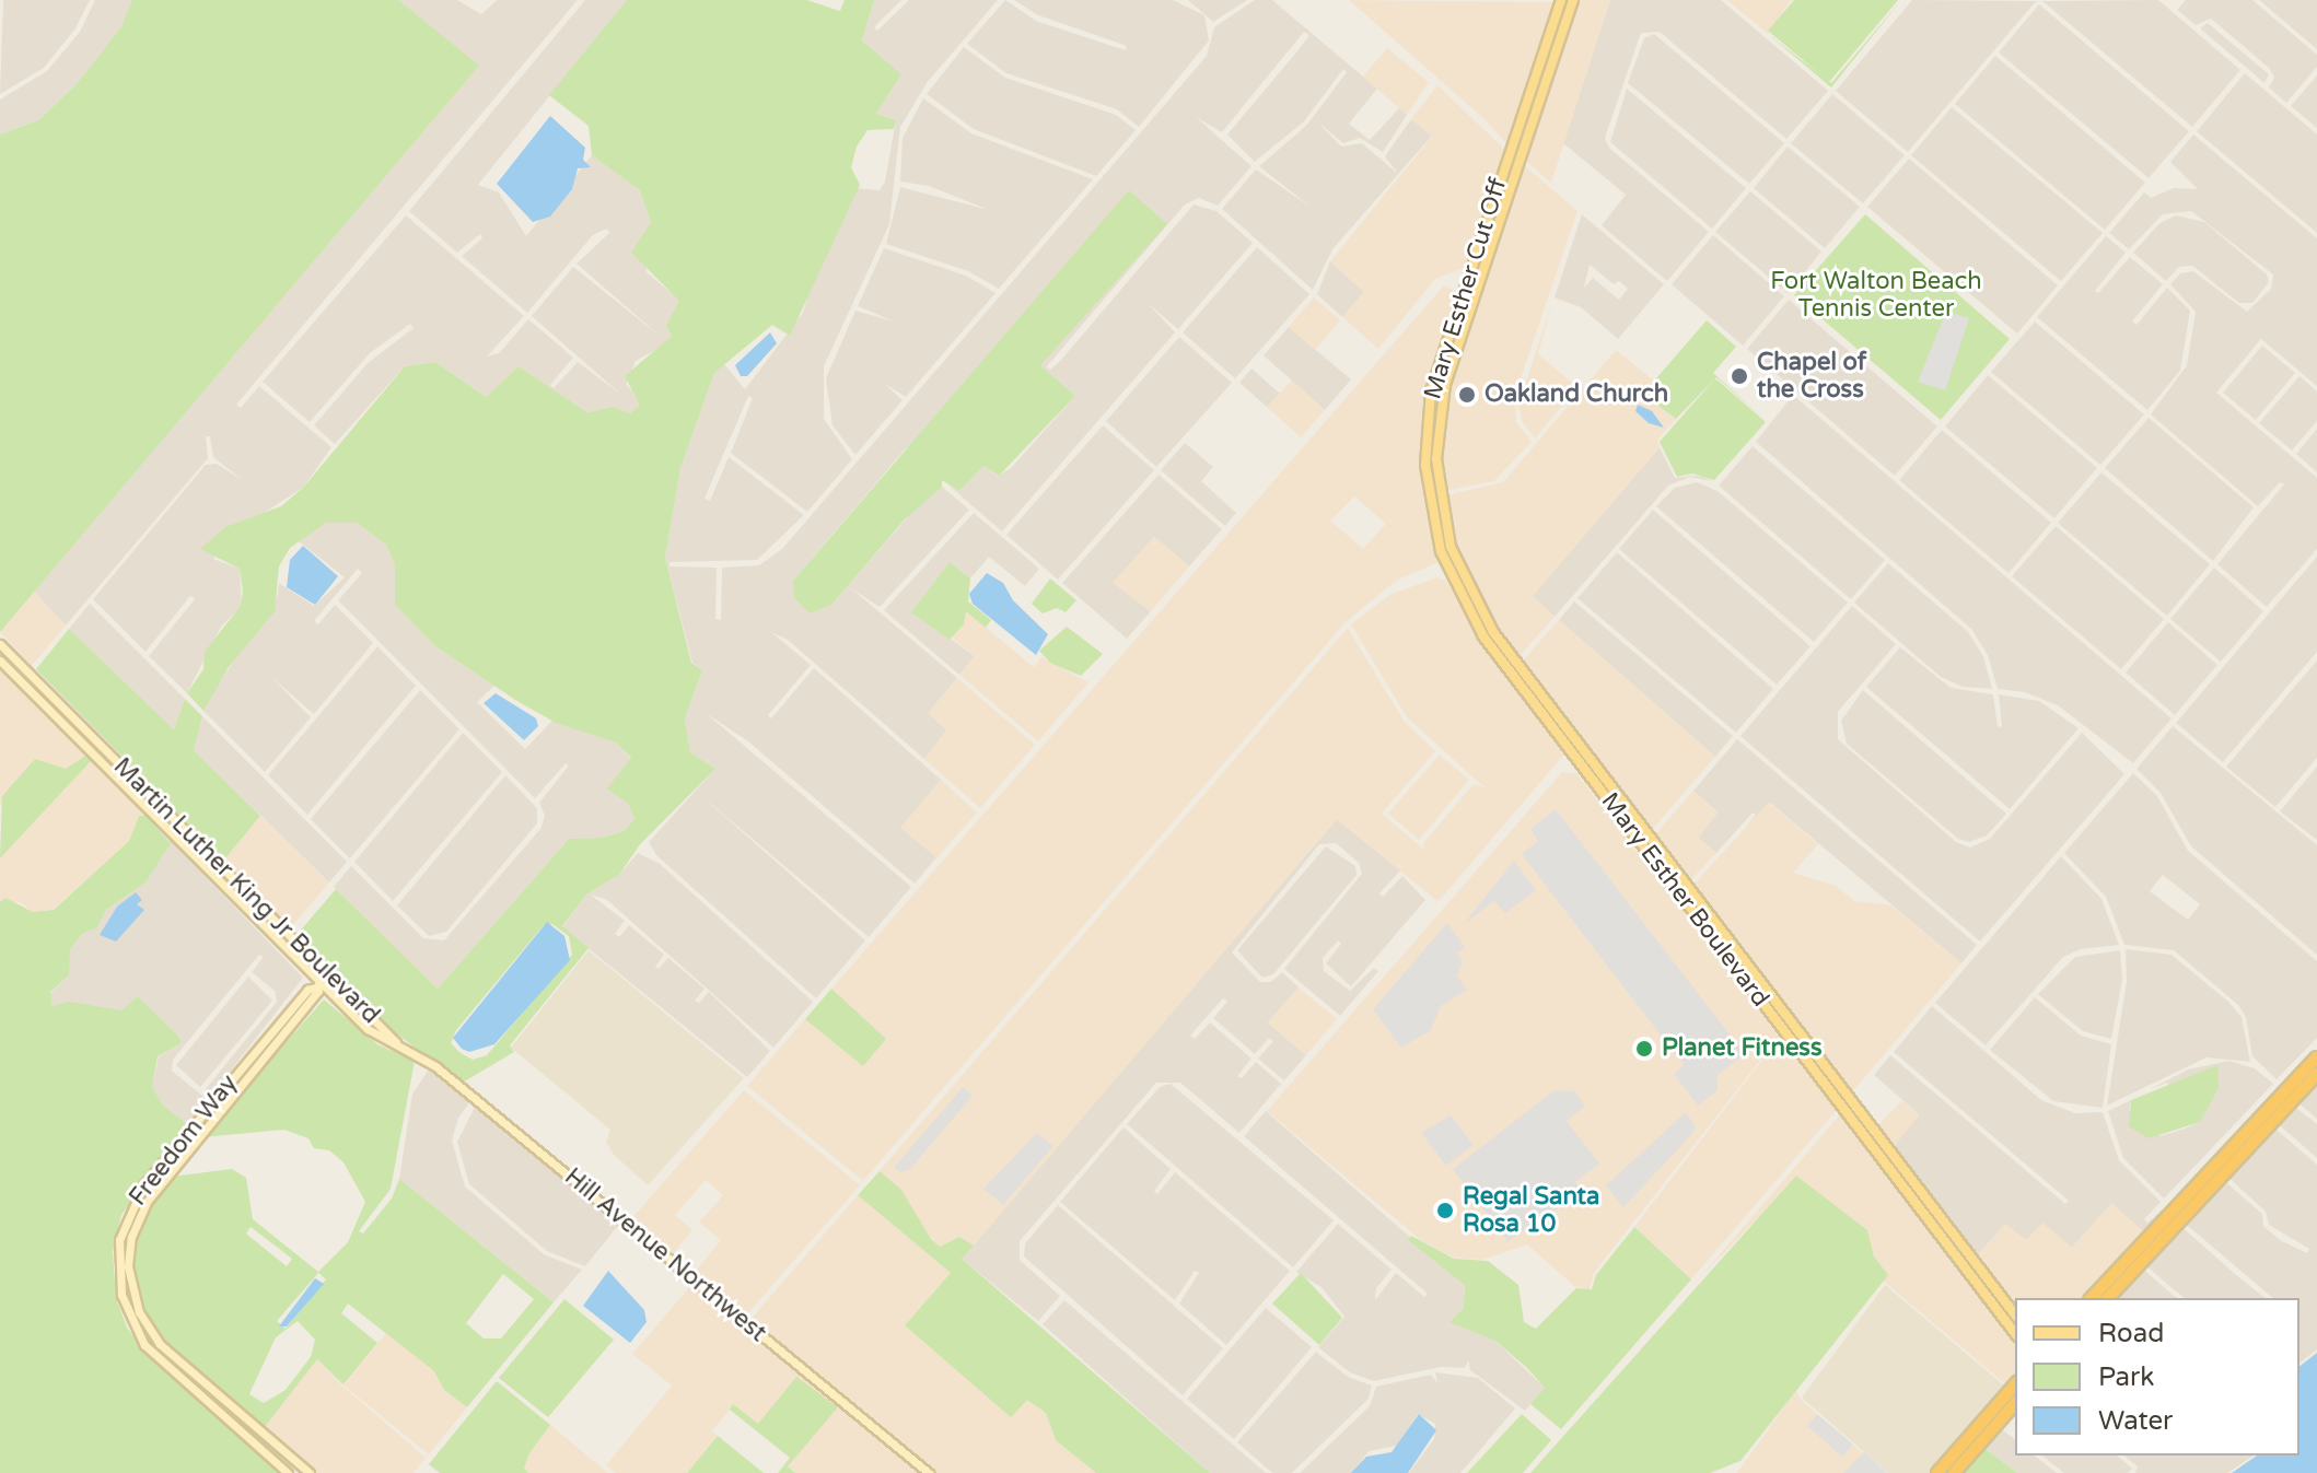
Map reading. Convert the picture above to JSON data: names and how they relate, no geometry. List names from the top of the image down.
{
  "streets": {
    "main road": [
      "Mary Esther Cut Off",
      "Martin Luther King Jr Boulevard",
      "Mary Esther Boulevard",
      "Freedom Way",
      "Hill Avenue Northwest"
    ]
  },
  "crossings": [
    ["Mary Esther Cut Off", "Mary Esther Boulevard"],
    ["Martin Luther King Jr Boulevard", "Freedom Way"],
    ["Martin Luther King Jr Boulevard", "Hill Avenue Northwest"]
  ],
  "parks": ["Fort Walton Beach Tennis Center"],
  "places": [
    "Chapel of the Cross",
    "Oakland Church",
    "Planet Fitness",
    "Regal Santa Rosa 10"
  ],
  "legend": ["Road", "Park", "Water"]
}
